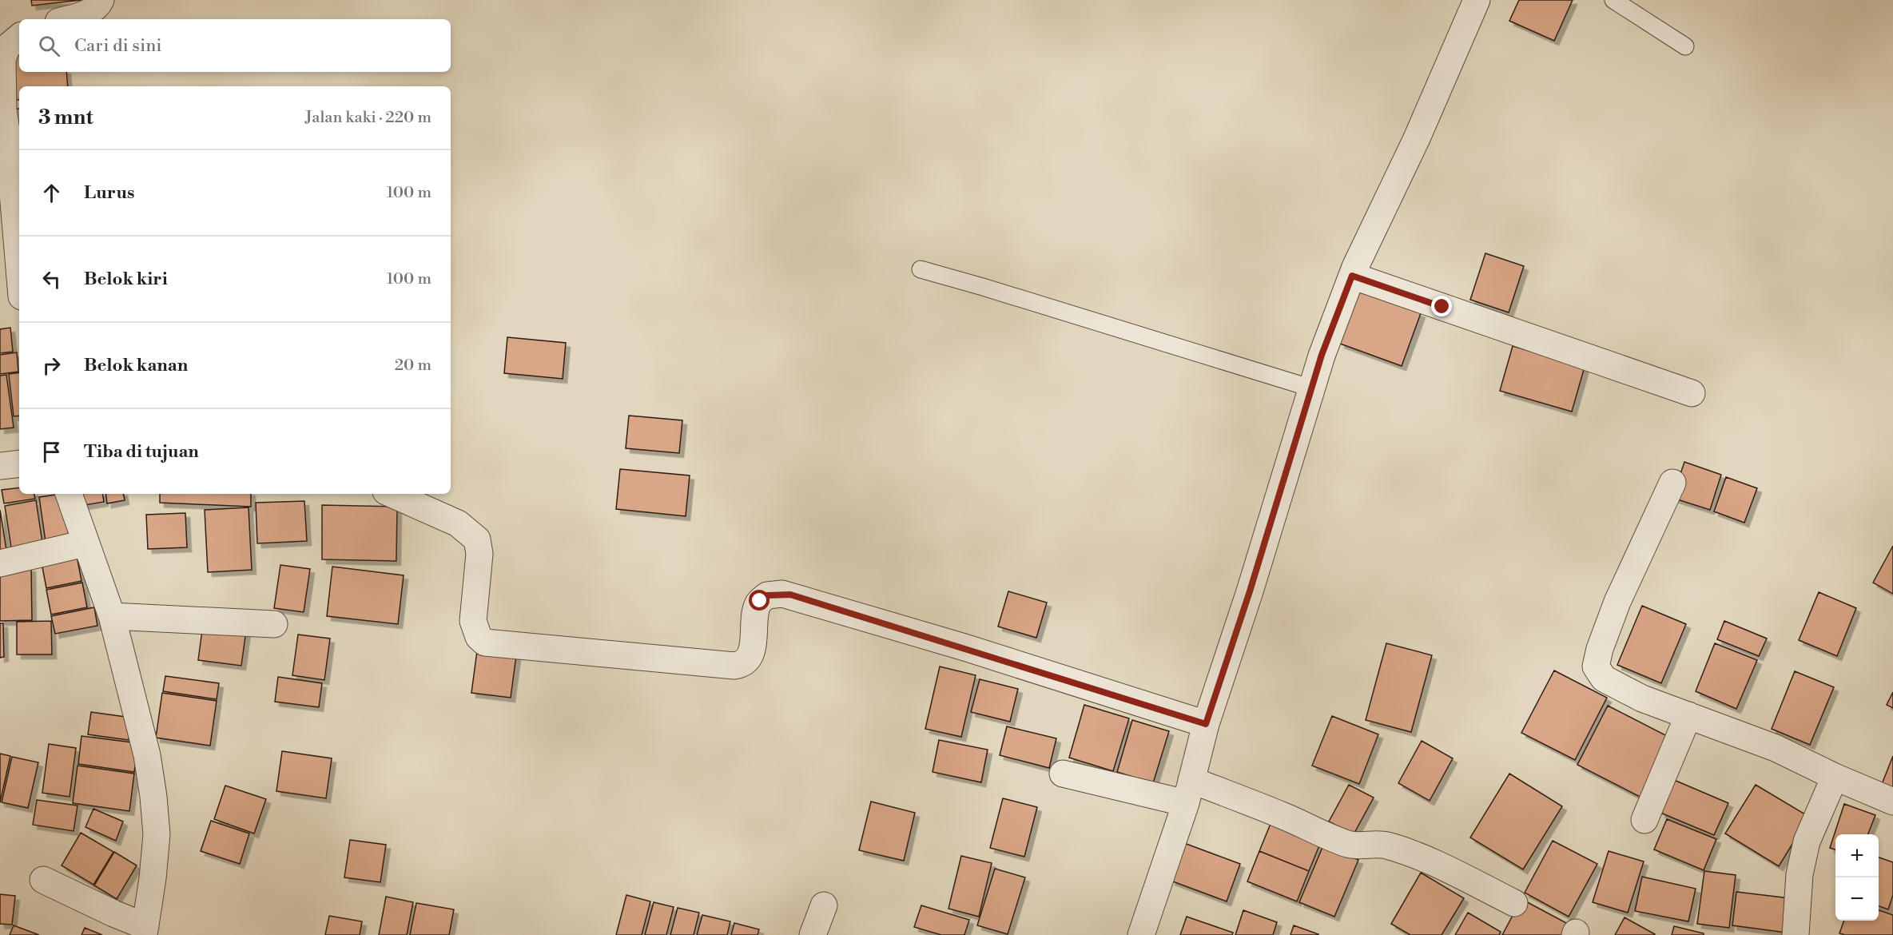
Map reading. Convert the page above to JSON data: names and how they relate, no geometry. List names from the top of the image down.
{
  "page": {
    "search": "Cari di sini",
    "heading": ["3 mnt", "Jalan kaki · 220 m"],
    "list": [
      ["Lurus", "100 m"],
      ["Belok kiri", "100 m"],
      ["Belok kanan", "20 m"],
      "Tiba di tujuan"
    ],
    "map_buttons": ["+", "−"]
  }
}
